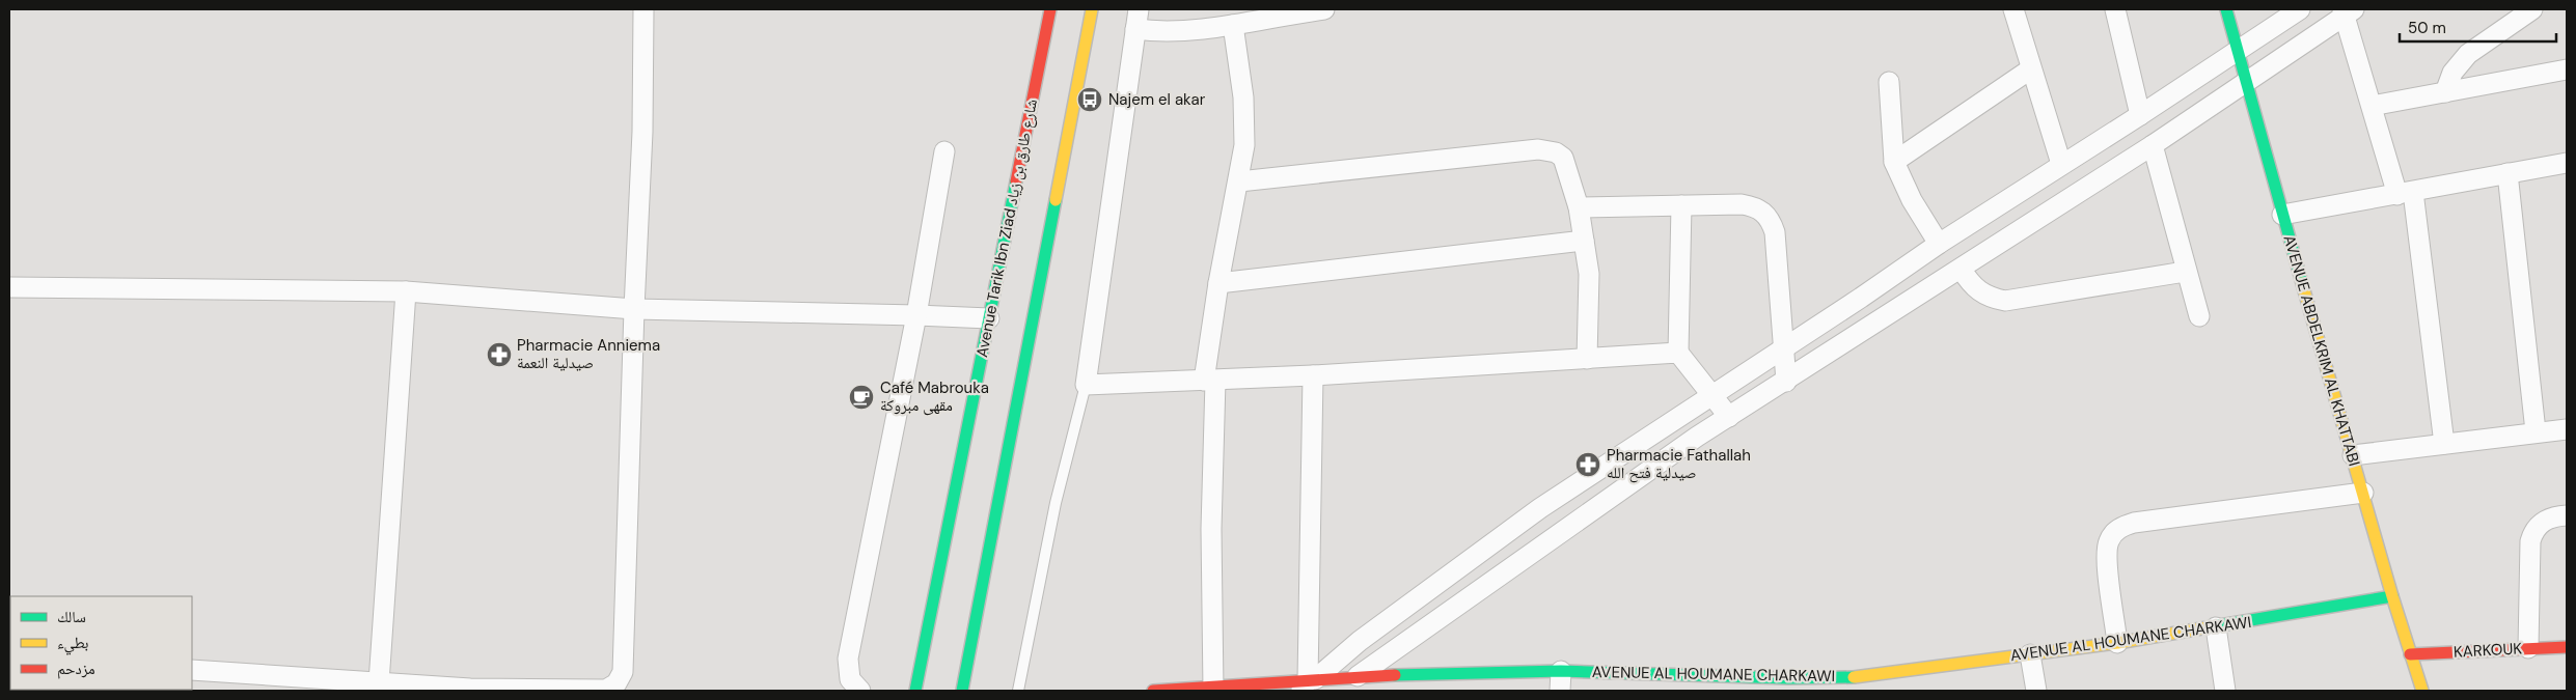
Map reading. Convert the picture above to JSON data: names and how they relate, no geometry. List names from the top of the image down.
{
  "streets": {
    "main road": [
      "Avenue Tarik Ibn Ziad شارع طارق بن زياد",
      "AVENUE ABDELKRIM AL KHATTABI",
      "AVENUE AL HOUMANE CHARKAWI",
      "KARKOUK"
    ]
  },
  "crossings": [
    ["AVENUE ABDELKRIM AL KHATTABI", "AVENUE AL HOUMANE CHARKAWI"],
    ["AVENUE ABDELKRIM AL KHATTABI", "KARKOUK"]
  ],
  "places": {
    "bus stop": ["Najem el akar"],
    "pharmacy": ["Pharmacie Anniema صيدلية النعمة", "Pharmacie Fathallah صيدلية فتح الله"],
    "cafe": ["Café Mabrouka مقهى مبروكة"]
  },
  "legend": ["سالك", "بطيء", "مزدحم"],
  "scale_bar": "50 m"
}
